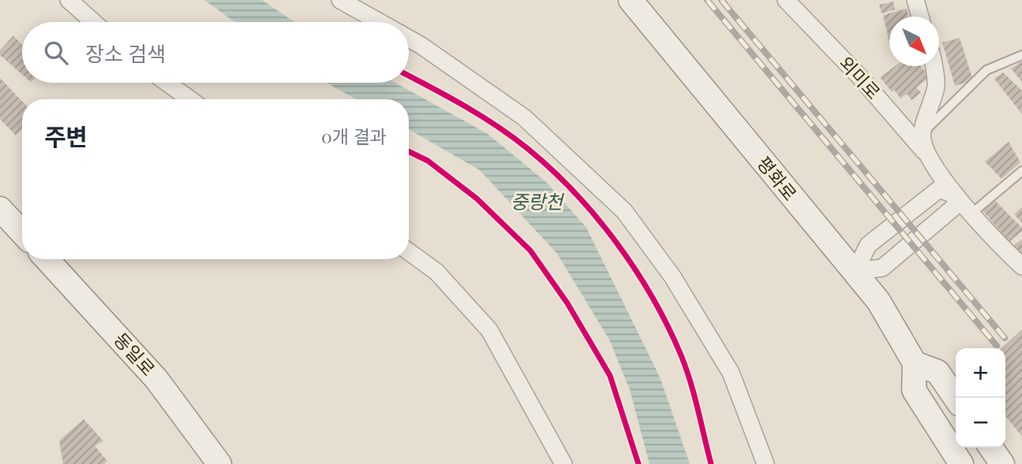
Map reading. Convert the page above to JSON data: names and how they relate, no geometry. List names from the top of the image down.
{
  "streets": {
    "main road": ["평화로", "동일로"],
    "street": ["외미로"]
  },
  "water": ["중랑천"],
  "north": "bottom right",
  "page": {
    "search": "장소 검색",
    "heading": ["주변", "0개 결과"],
    "map_buttons": ["+", "−"]
  }
}
